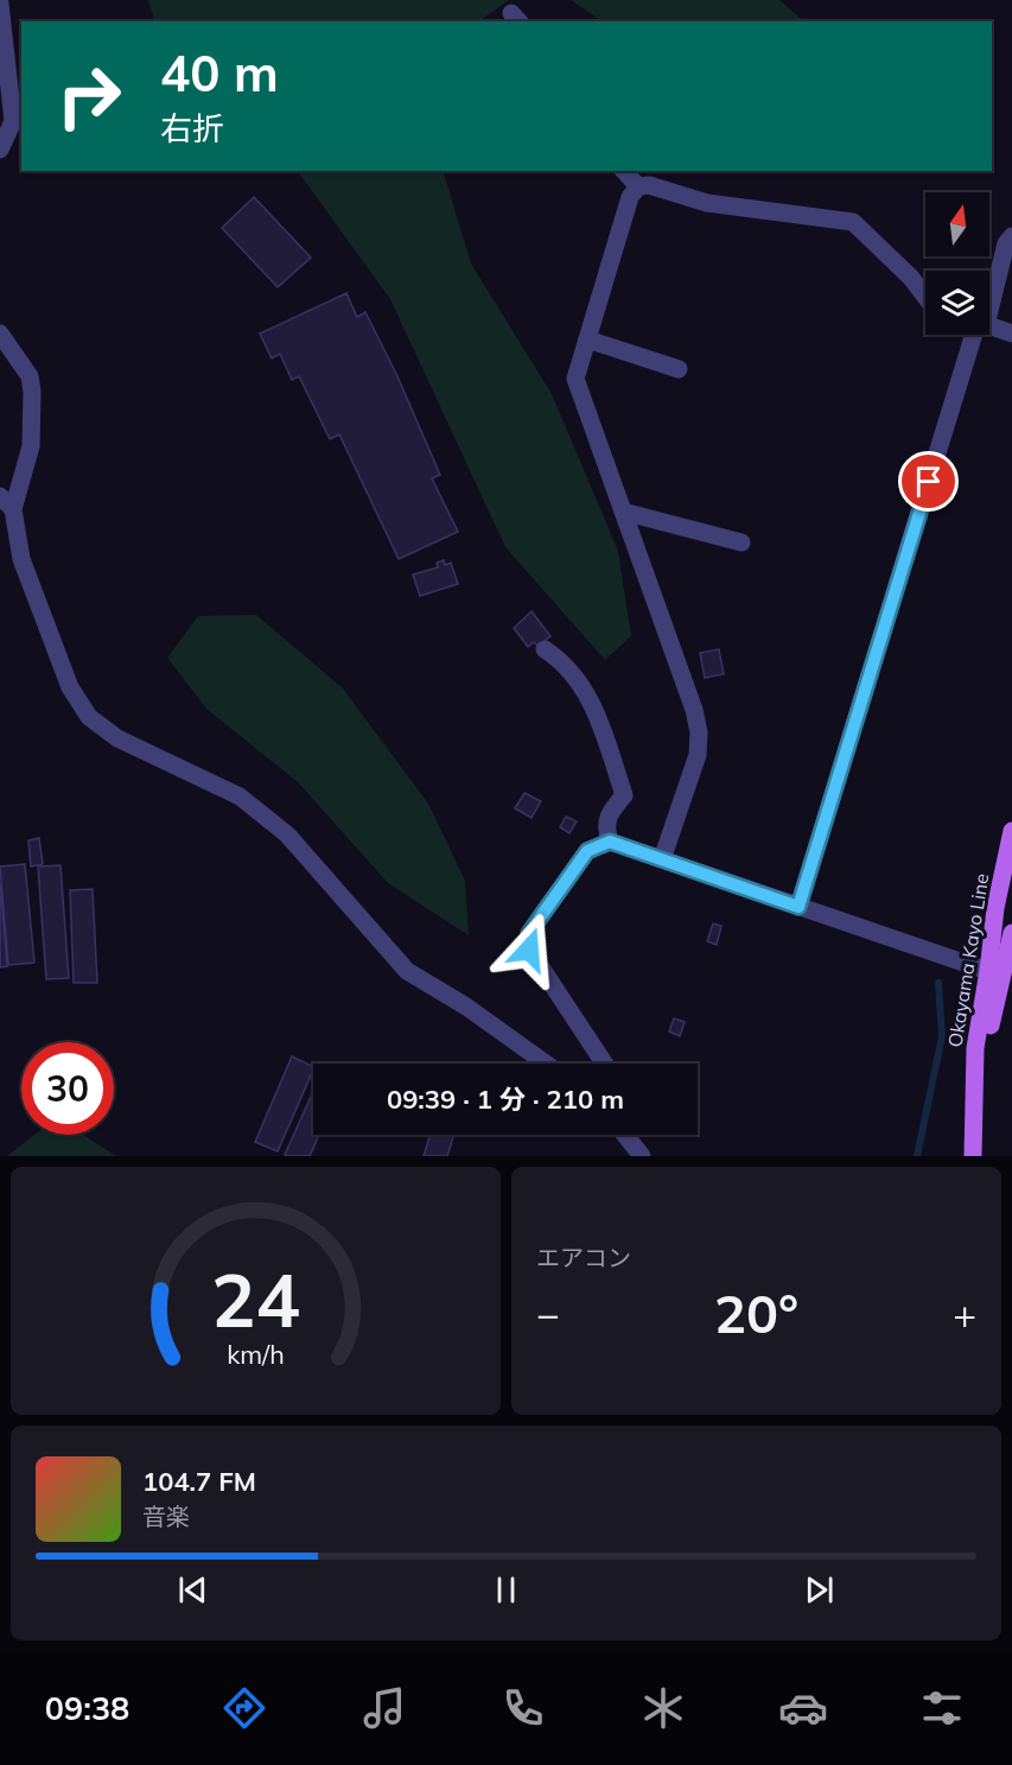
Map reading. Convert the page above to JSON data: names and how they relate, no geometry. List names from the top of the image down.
{
  "streets": {
    "main road": ["Okayama Kayo Line"]
  },
  "north": "top",
  "page": {
    "turn": ["40 m", "右折"],
    "limit": "30",
    "trip": "09:39 · 1 分 · 210 m",
    "tile": "エアコン",
    "heat": ["−", "20°", "+"],
    "song": ["104.7 FM", "音楽"],
    "tabs": "09:38",
    "gauge": ["24", "km/h"]
  }
}
